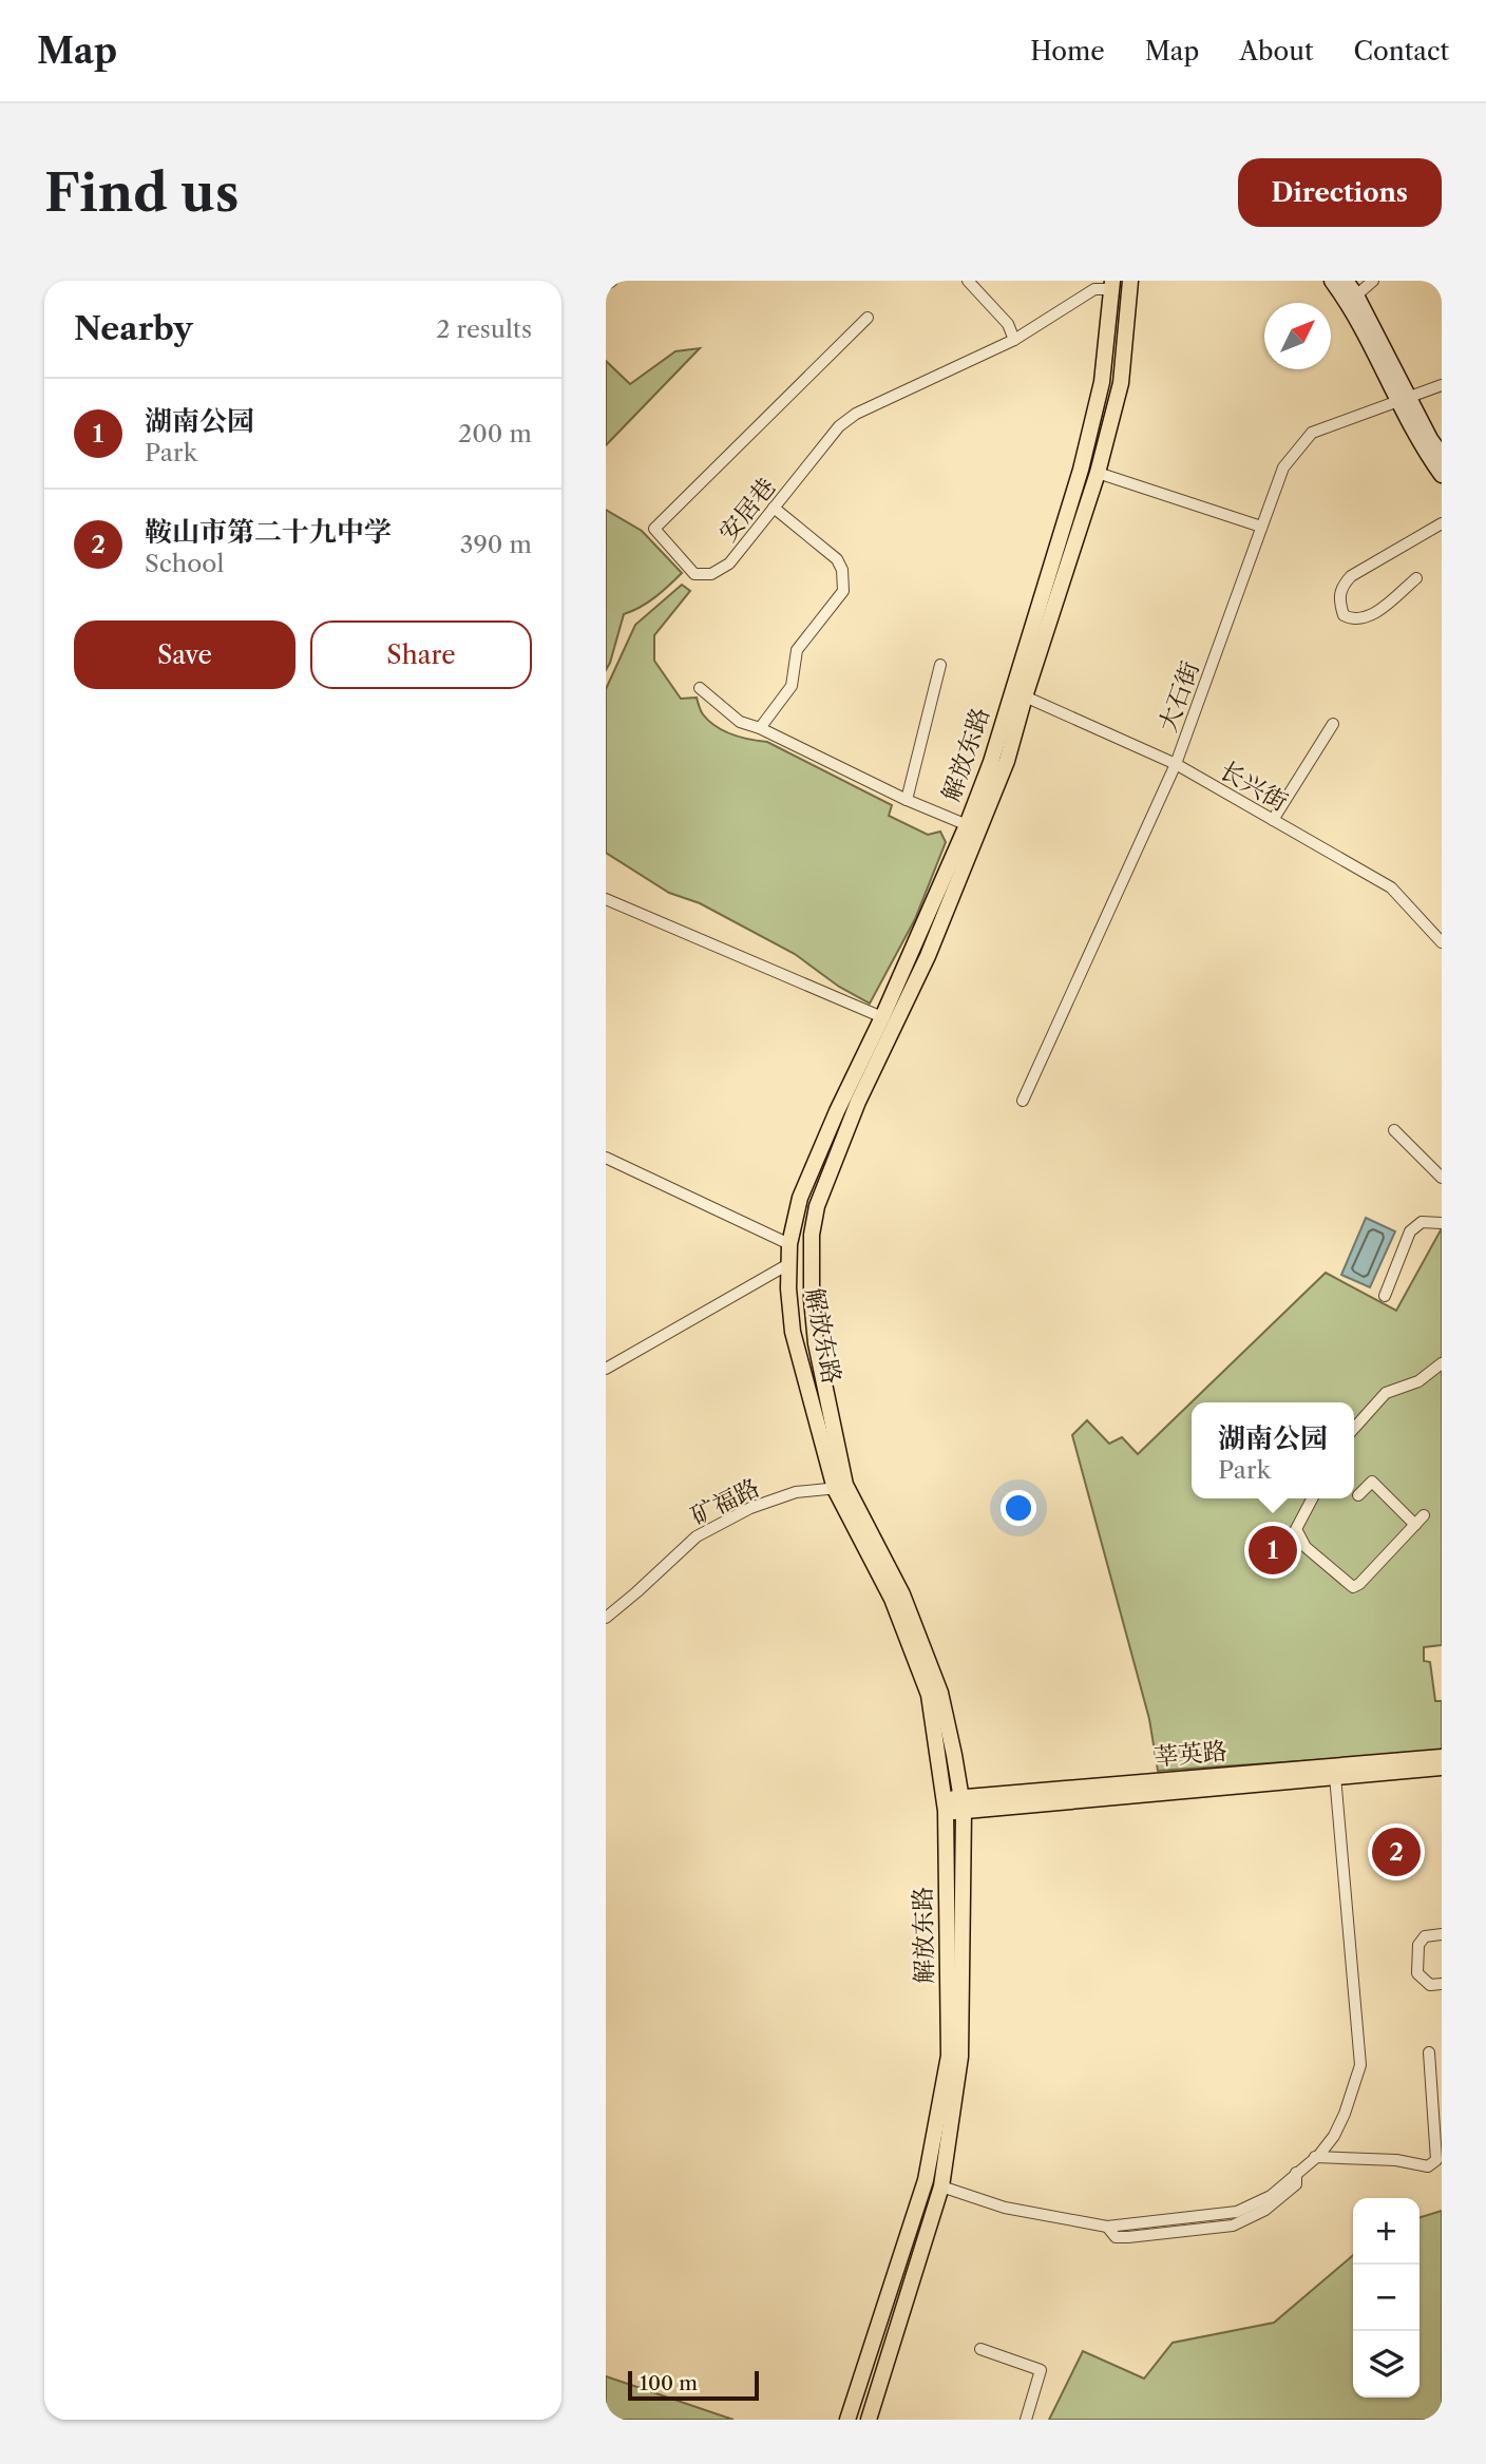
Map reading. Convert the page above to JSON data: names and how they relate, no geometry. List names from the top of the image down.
{
  "streets": {
    "main road": ["解放东路", "莘英路"],
    "street": [
      "安居巷",
      "大石街",
      "长兴街",
      "矿福路"
    ]
  },
  "crossings": [
    ["安居巷", "解放东路"],
    ["大石街", "长兴街"],
    ["解放东路", "长兴街"],
    ["解放东路", "矿福路"],
    ["解放东路", "莘英路"]
  ],
  "scale_bar": "100 m",
  "north": "top right",
  "page": {
    "header": "Map",
    "nav": [
      "Home",
      "Map",
      "About",
      "Contact"
    ],
    "buttons": [
      "Directions",
      ["Save", "Share"]
    ],
    "title": "Find us",
    "heading": ["Nearby", "2 results"],
    "list": [
      {
        "mark": "1",
        "name": "湖南公园",
        "note": "Park",
        "value": "200 m"
      },
      {
        "mark": "2",
        "name": "鞍山市第二十九中学",
        "note": "School",
        "value": "390 m"
      }
    ],
    "popup": ["湖南公园", "Park"],
    "pins": ["1", "2"],
    "map_buttons": ["+", "−"],
    "scale": "100 m"
  }
}
